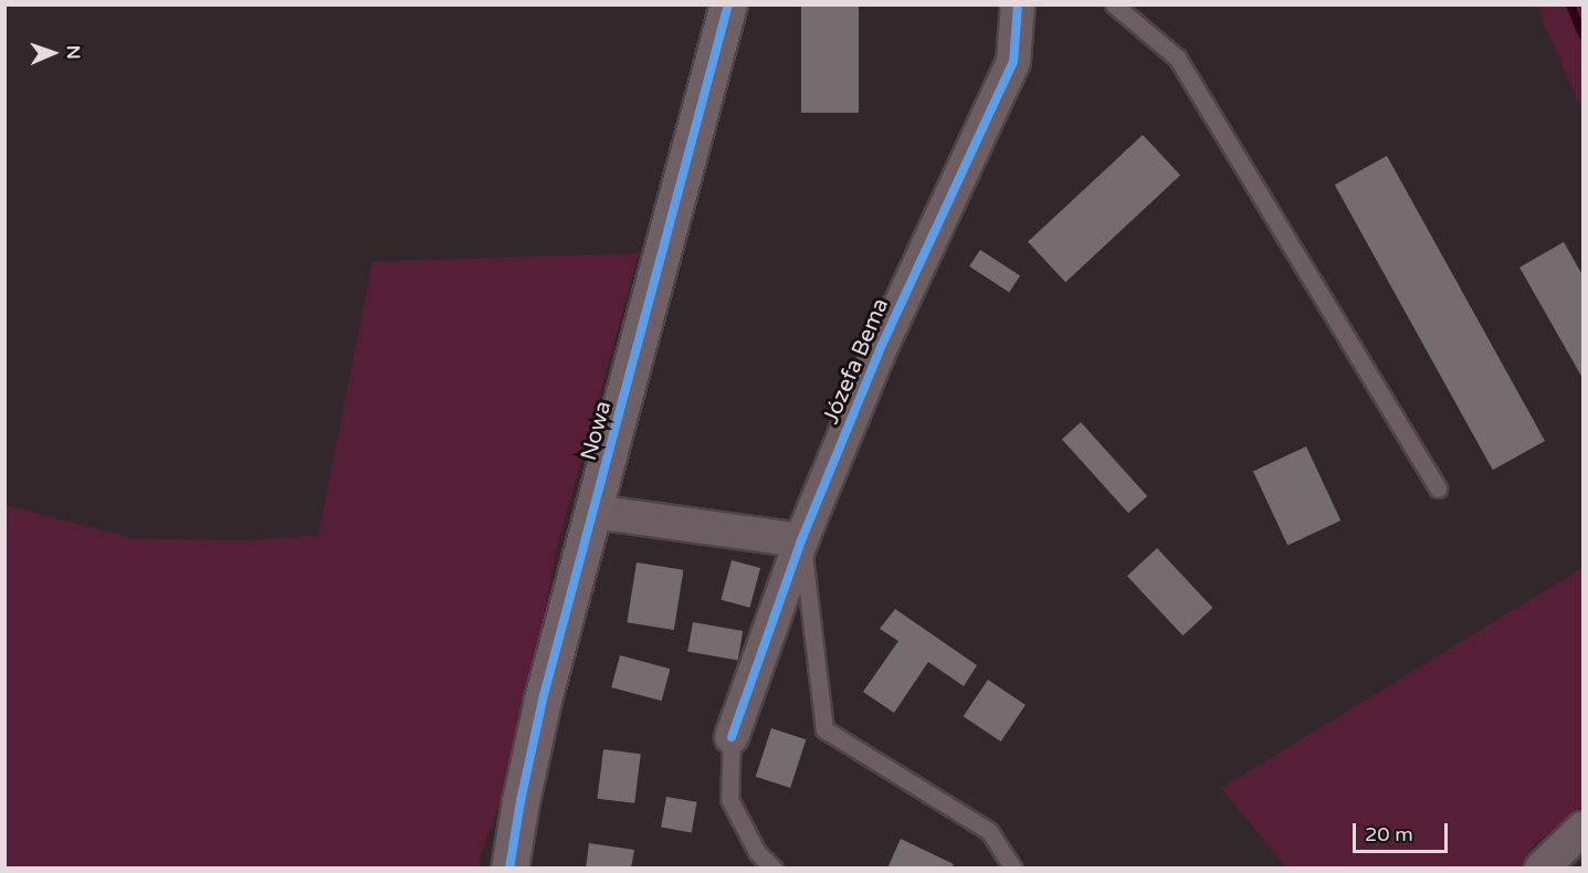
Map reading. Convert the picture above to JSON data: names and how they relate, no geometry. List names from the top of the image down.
{
  "streets": {
    "street": ["Józefa Bema", "Nowa"]
  },
  "scale_bar": "20 m",
  "north": "right"
}
